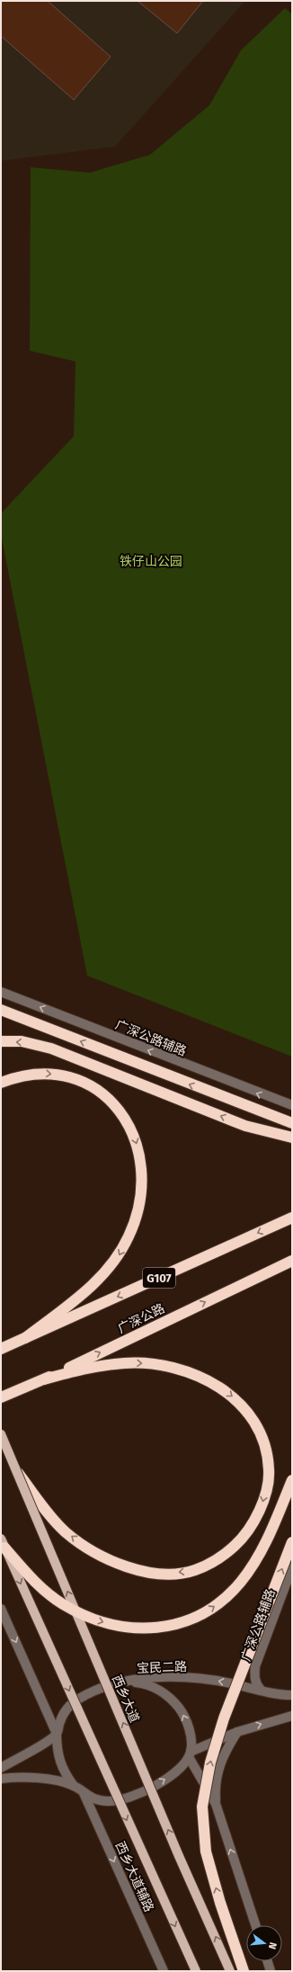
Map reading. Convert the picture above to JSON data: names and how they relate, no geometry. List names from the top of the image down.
{
  "streets": {
    "highway": ["G107", "广深公路"],
    "main road": ["西乡大道"],
    "street": ["广深公路辅路", "宝民二路", "西乡大道辅路"]
  },
  "crossings": [
    ["广深公路辅路", "宝民二路"],
    ["宝民二路", "西乡大道辅路"]
  ],
  "one_way": ["广深公路辅路", "宝民二路", "西乡大道辅路"],
  "parks": ["铁仔山公园"],
  "north": "right"
}
